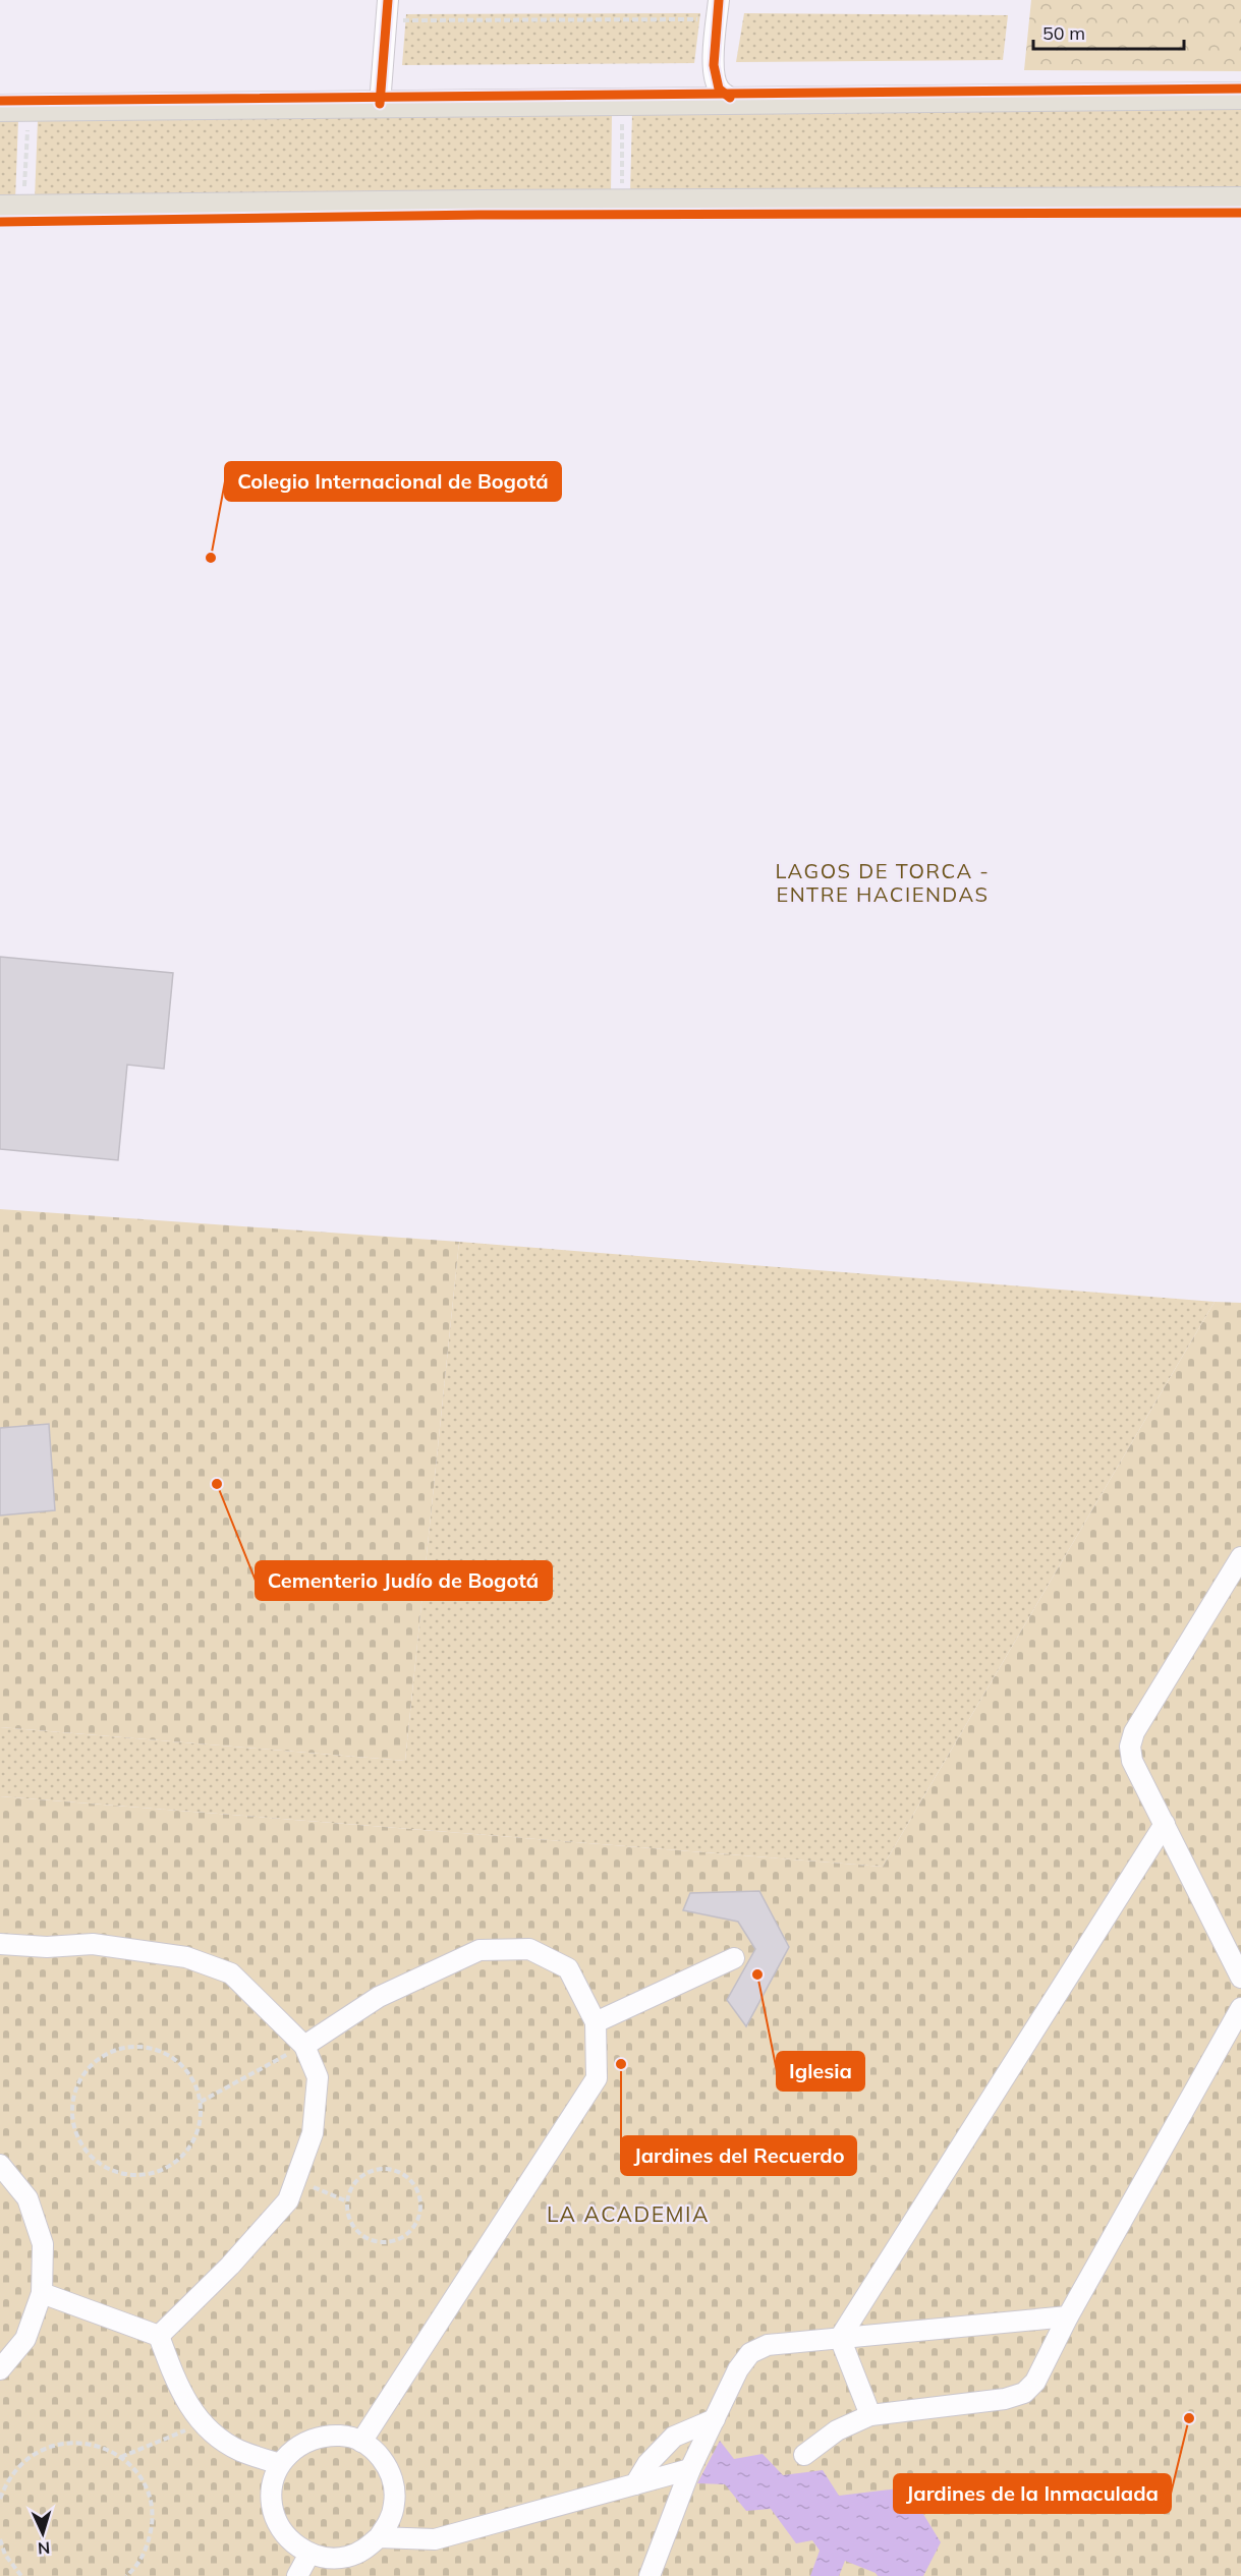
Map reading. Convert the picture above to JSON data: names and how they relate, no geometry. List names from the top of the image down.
{
  "districts": ["LAGOS DE TORCA - ENTRE HACIENDAS", "LA ACADEMIA"],
  "places": [
    "Colegio Internacional de Bogotá",
    "Cementerio Judío de Bogotá",
    "Iglesia",
    "Jardines del Recuerdo",
    "Jardines de la Inmaculada"
  ],
  "scale_bar": "50 m",
  "north": "bottom"
}
